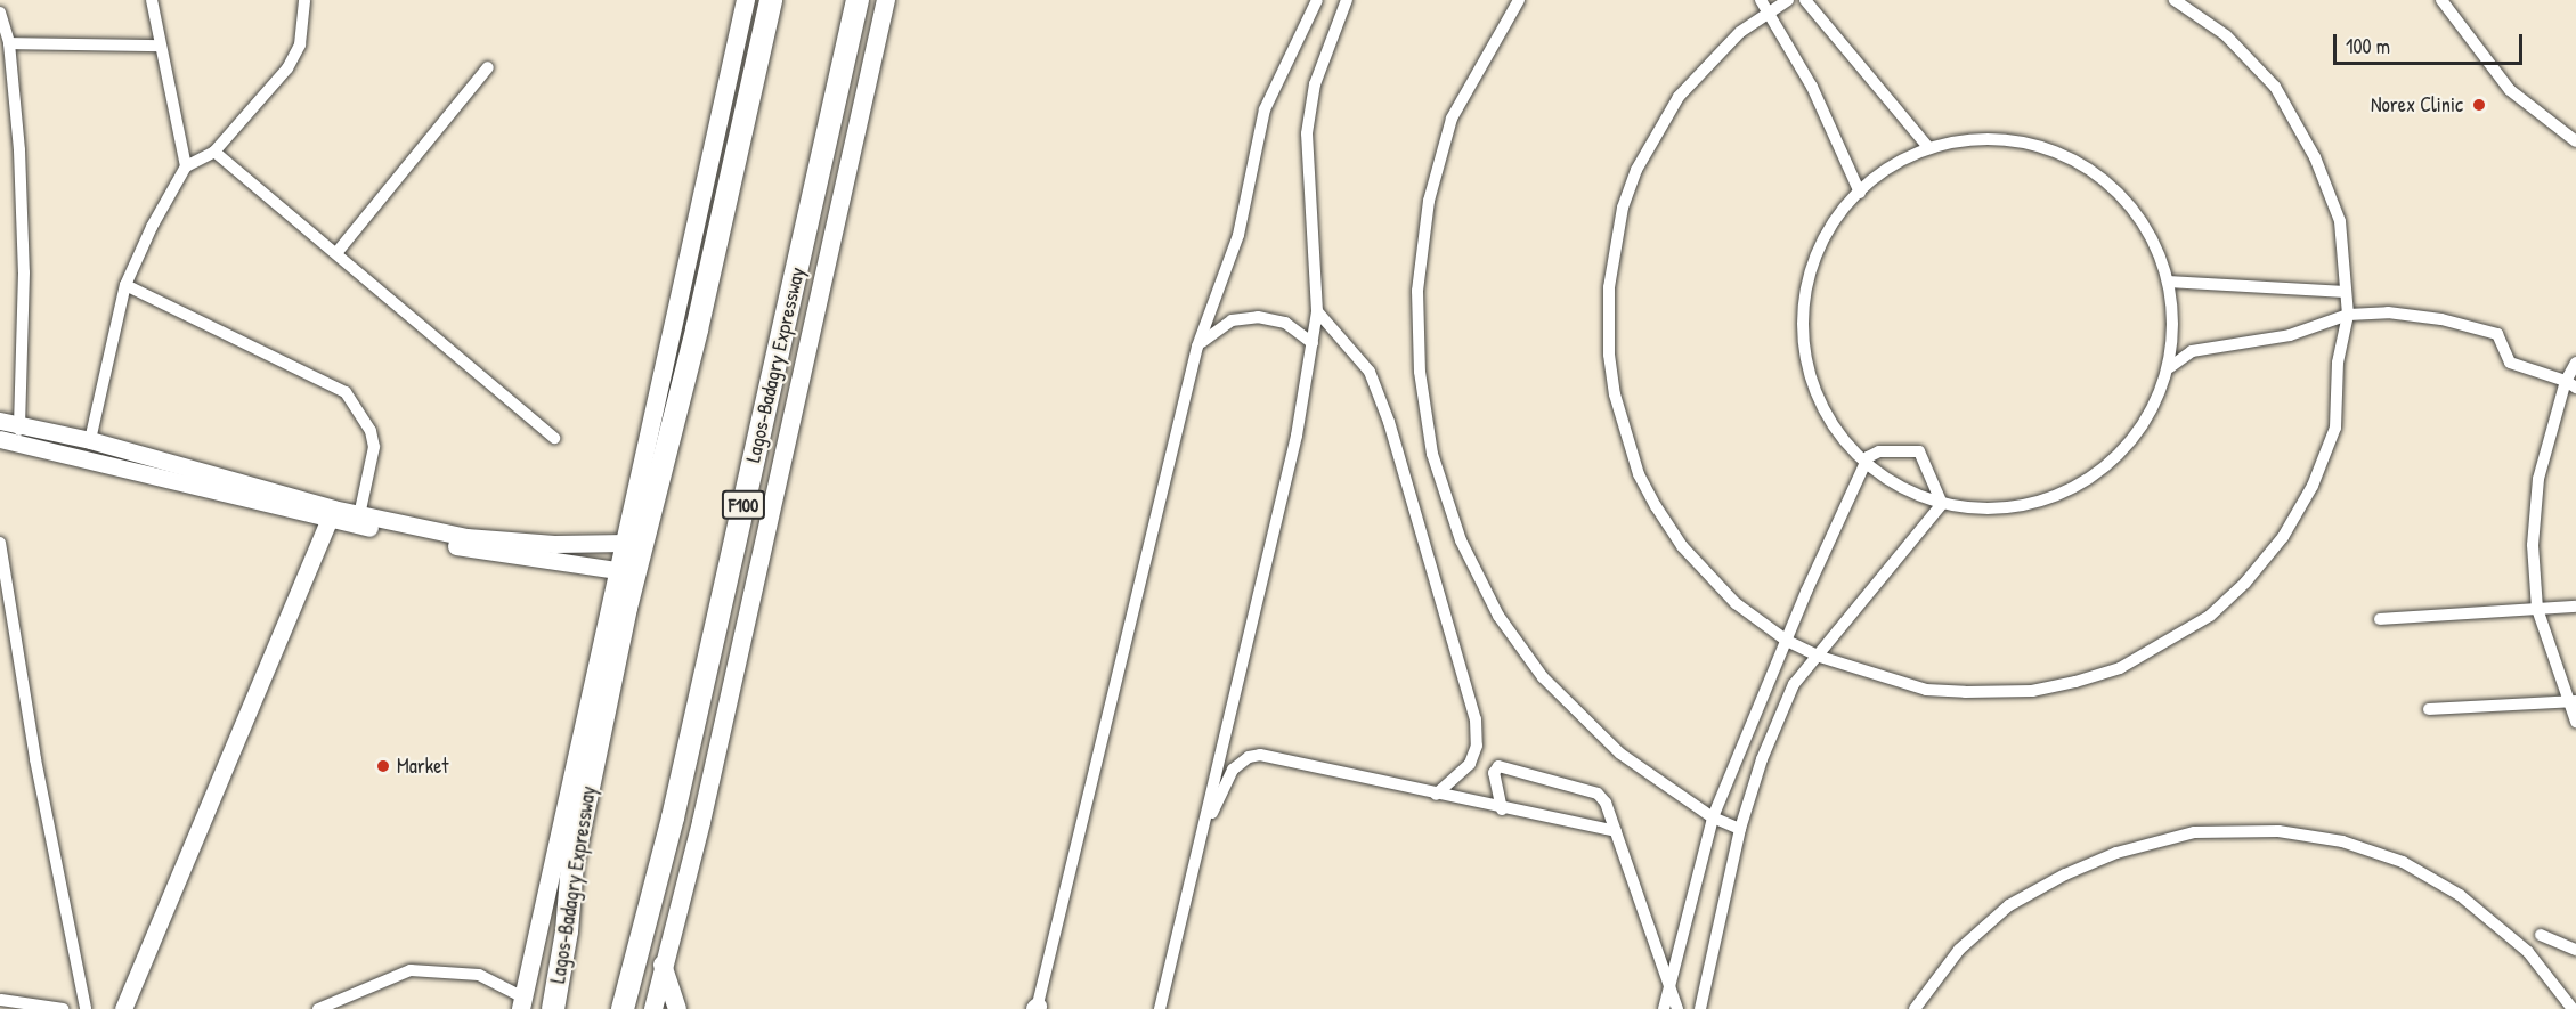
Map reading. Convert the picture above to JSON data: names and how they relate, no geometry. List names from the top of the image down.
{
  "streets": {
    "highway": ["Lagos-Badagry Expressway", "F100"]
  },
  "places": ["Norex Clinic", "Market"],
  "scale_bar": "100 m"
}
